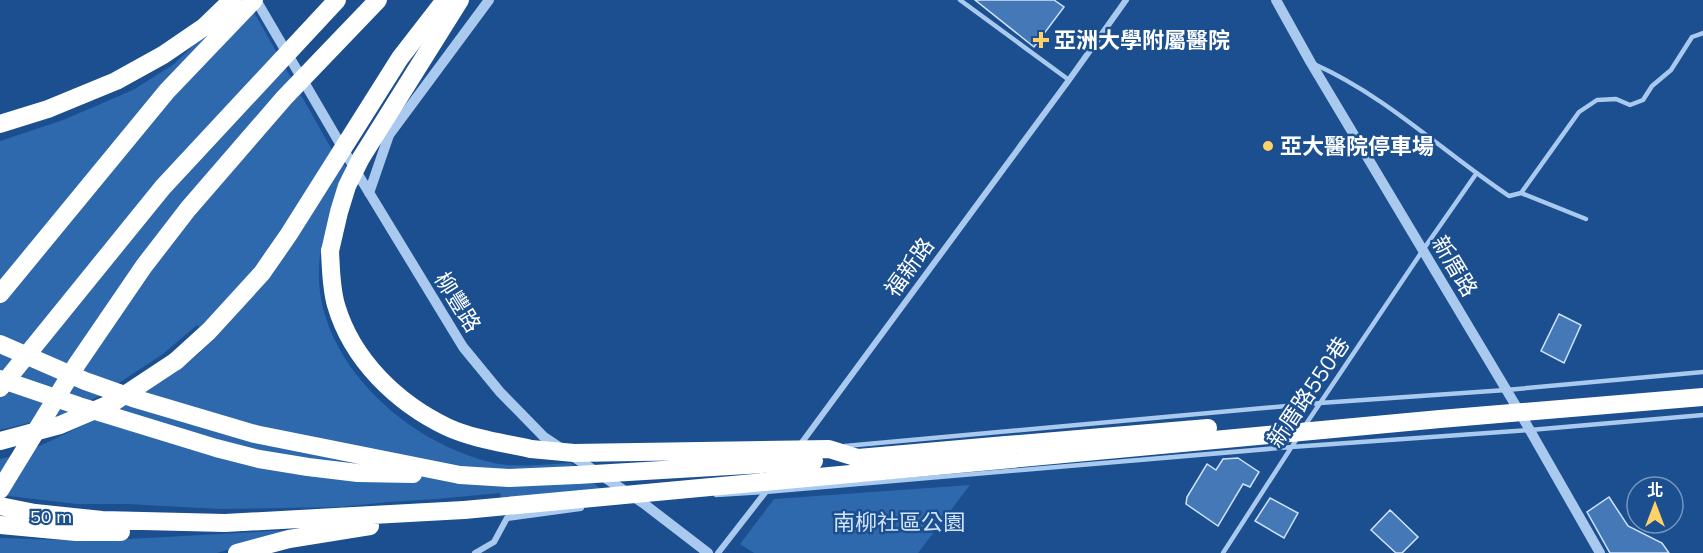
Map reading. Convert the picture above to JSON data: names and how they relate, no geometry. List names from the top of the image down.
{
  "streets": {
    "street": ["新厝路", "福新路", "柳豐路"],
    "lane": ["新厝路550巷"]
  },
  "crossings": [
    ["新厝路", "新厝路550巷"]
  ],
  "parks": ["南柳社區公園"],
  "places": {
    "health": ["亞洲大學附屬醫院"],
    "other": ["亞大醫院停車場"]
  },
  "scale_bar": "50 m",
  "north": "top"
}
